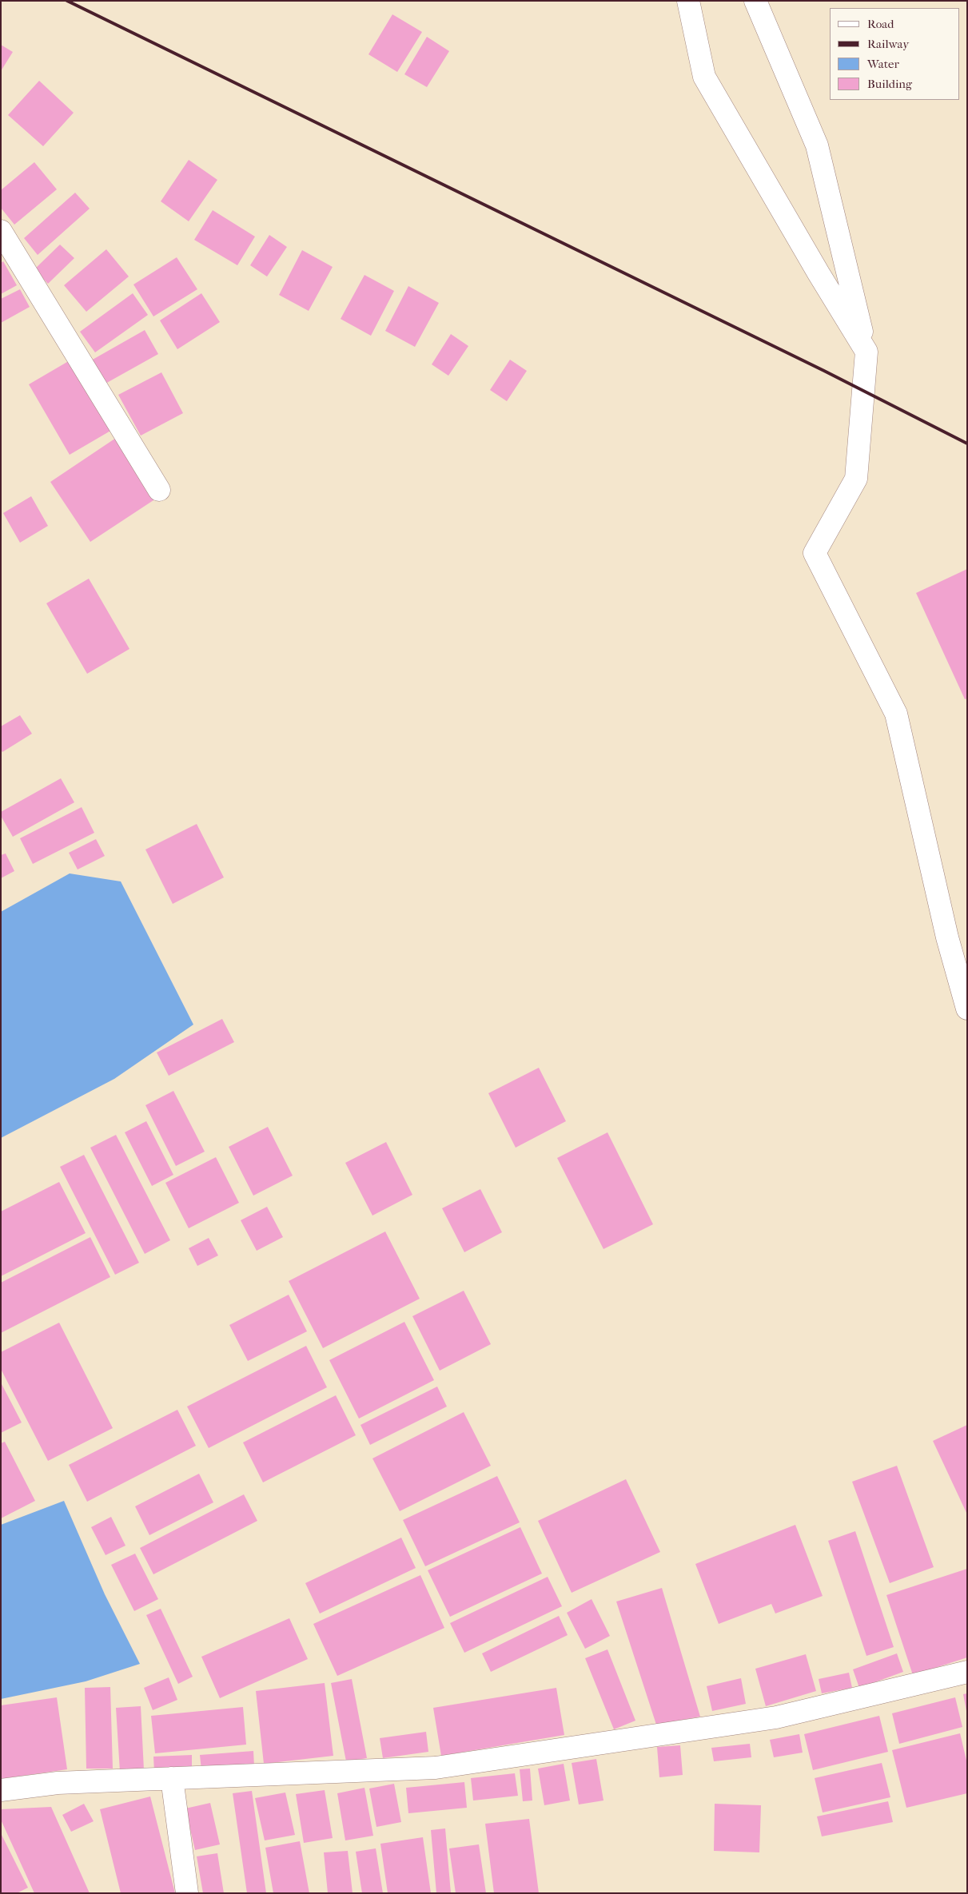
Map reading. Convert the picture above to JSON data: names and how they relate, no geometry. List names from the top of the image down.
{
  "legend": [
    "Road",
    "Railway",
    "Water",
    "Building"
  ]
}
